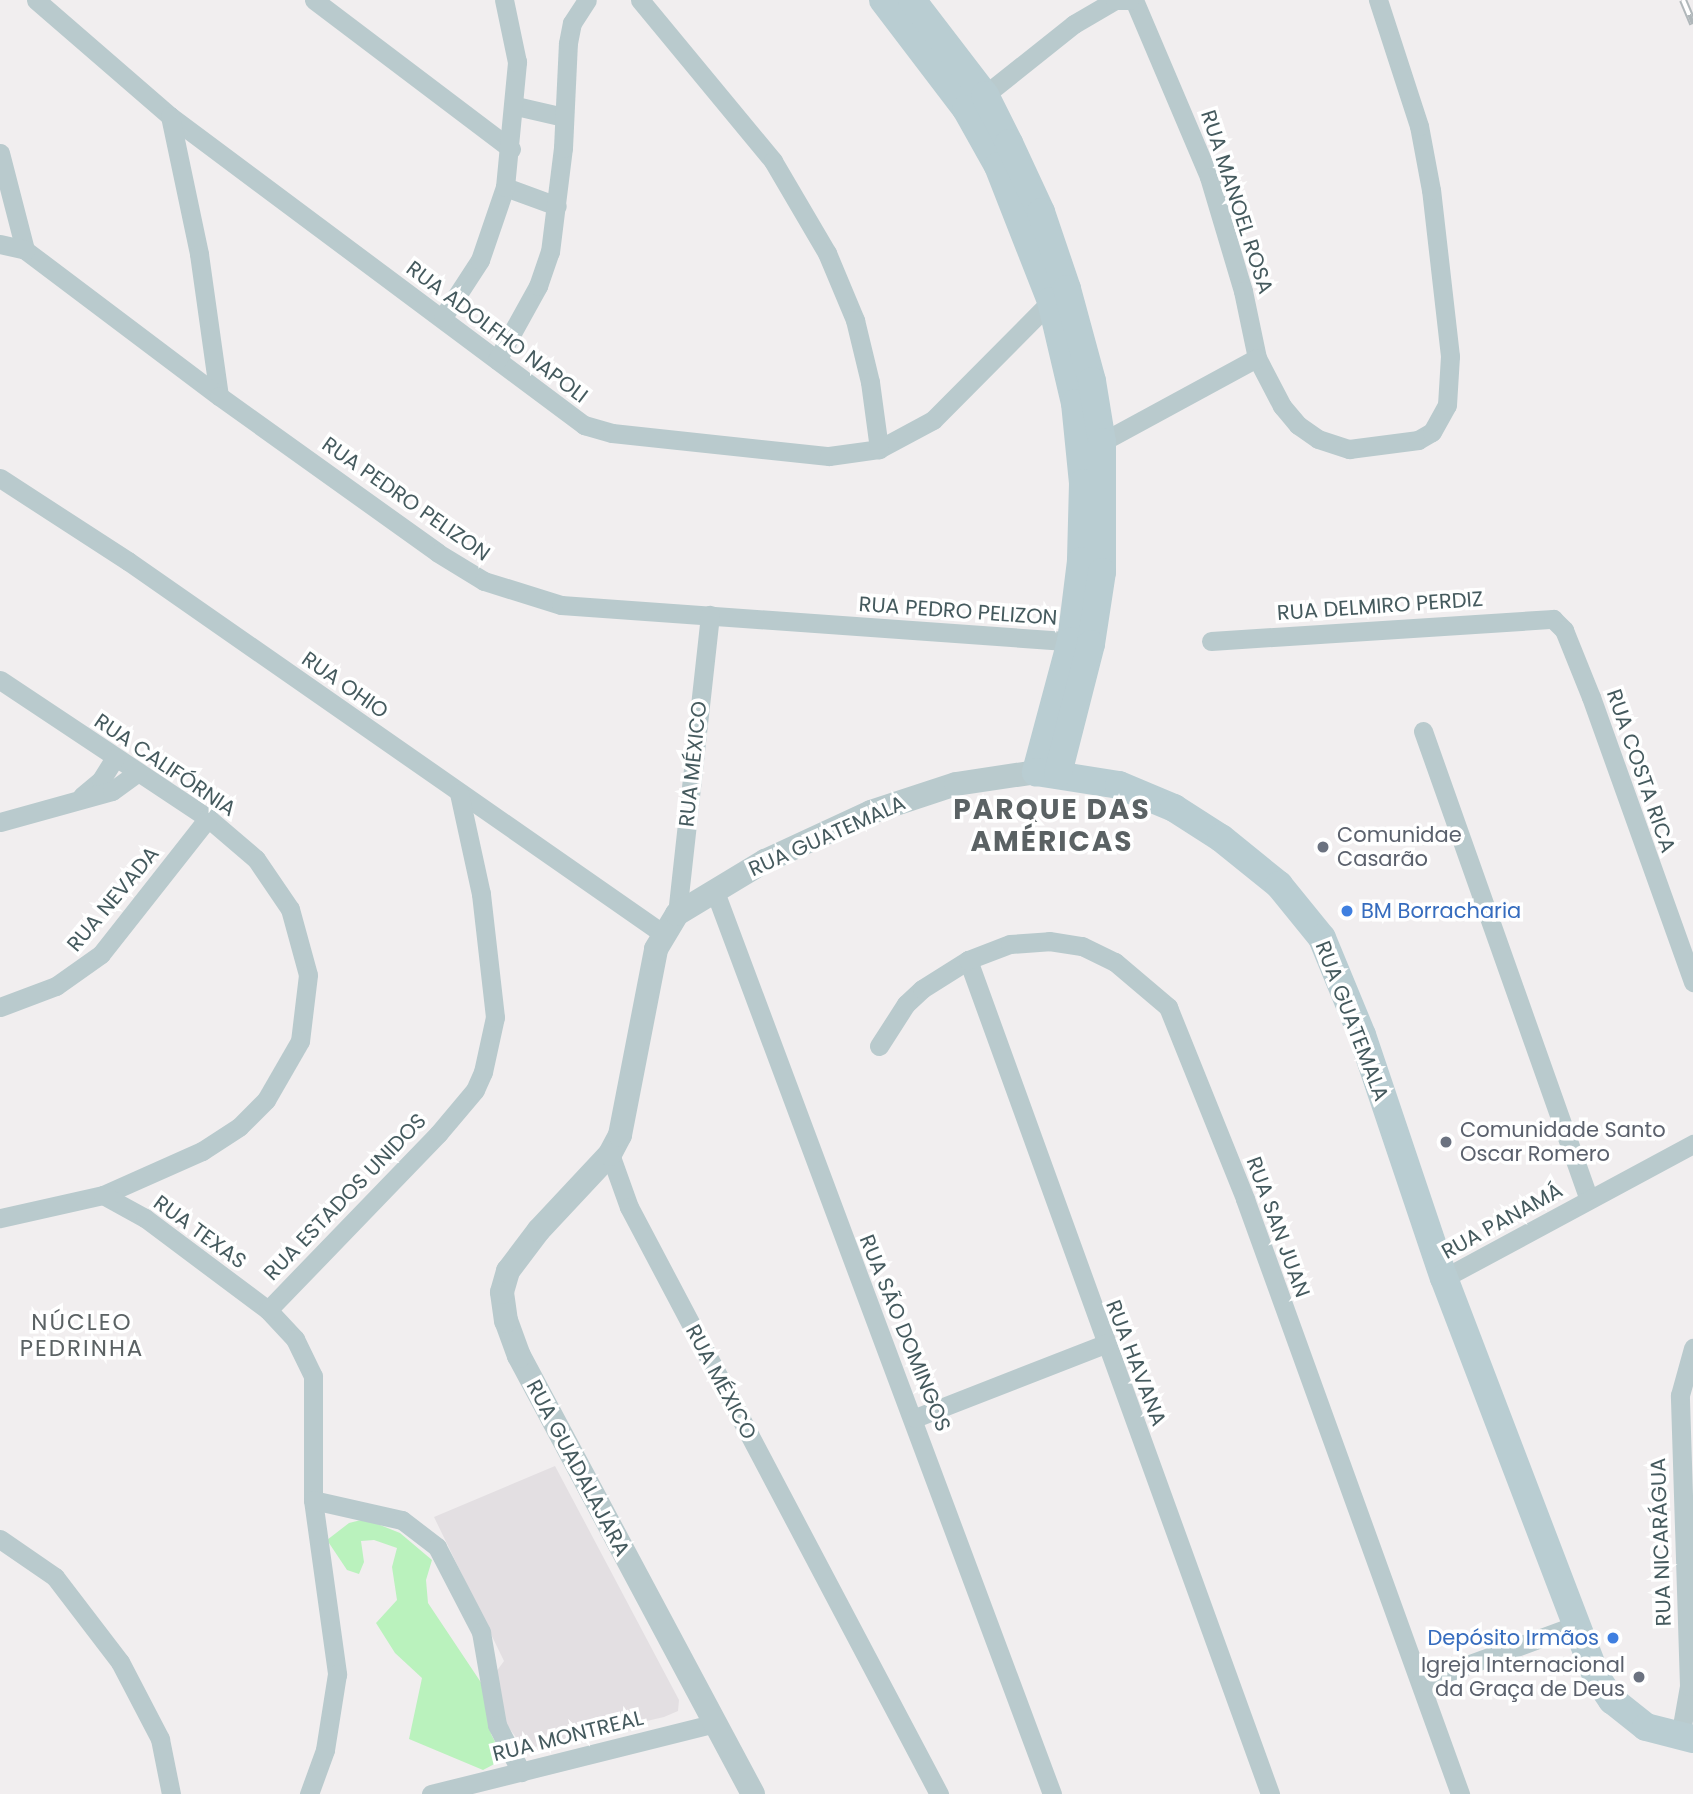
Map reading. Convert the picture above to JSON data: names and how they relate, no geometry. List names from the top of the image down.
{
  "streets": {
    "main road": ["RUA GUATEMALA"],
    "street": [
      "RUA MANOEL ROSA",
      "RUA ADOLFHO NAPOLI",
      "RUA PEDRO PELIZON",
      "RUA DELMIRO PERDIZ",
      "RUA OHIO",
      "RUA MÉXICO",
      "RUA CALIFÓRNIA",
      "RUA COSTA RICA",
      "RUA NEVADA",
      "RUA ESTADOS UNIDOS",
      "RUA PANAMÁ",
      "RUA SAN JUAN",
      "RUA TEXAS",
      "RUA SÃO DOMINGOS",
      "RUA HAVANA",
      "RUA GUADALAJARA",
      "RUA NICARÁGUA",
      "RUA MONTREAL"
    ]
  },
  "crossings": [
    ["RUA PEDRO PELIZON", "RUA MÉXICO"],
    ["RUA DELMIRO PERDIZ", "RUA COSTA RICA"],
    ["RUA OHIO", "RUA MÉXICO"],
    ["RUA OHIO", "RUA GUATEMALA"],
    ["RUA OHIO", "RUA ESTADOS UNIDOS"],
    ["RUA MÉXICO", "RUA GUATEMALA"],
    ["RUA MÉXICO", "RUA GUADALAJARA"],
    ["RUA CALIFÓRNIA", "RUA NEVADA"],
    ["RUA CALIFÓRNIA", "RUA TEXAS"],
    ["RUA GUATEMALA", "RUA PANAMÁ"],
    ["RUA GUATEMALA", "RUA SÃO DOMINGOS"],
    ["RUA GUATEMALA", "RUA NICARÁGUA"],
    ["RUA ESTADOS UNIDOS", "RUA TEXAS"],
    ["RUA SAN JUAN", "RUA HAVANA"],
    ["RUA GUADALAJARA", "RUA MONTREAL"]
  ],
  "districts": ["PARQUE DAS AMÉRICAS", "NÚCLEO PEDRINHA"],
  "places": [
    "Comunidae Casarão",
    "BM Borracharia",
    "Comunidade Santo Oscar Romero",
    "Depósito Irmãos",
    "Igreja Internacional da Graça de Deus"
  ]
}
